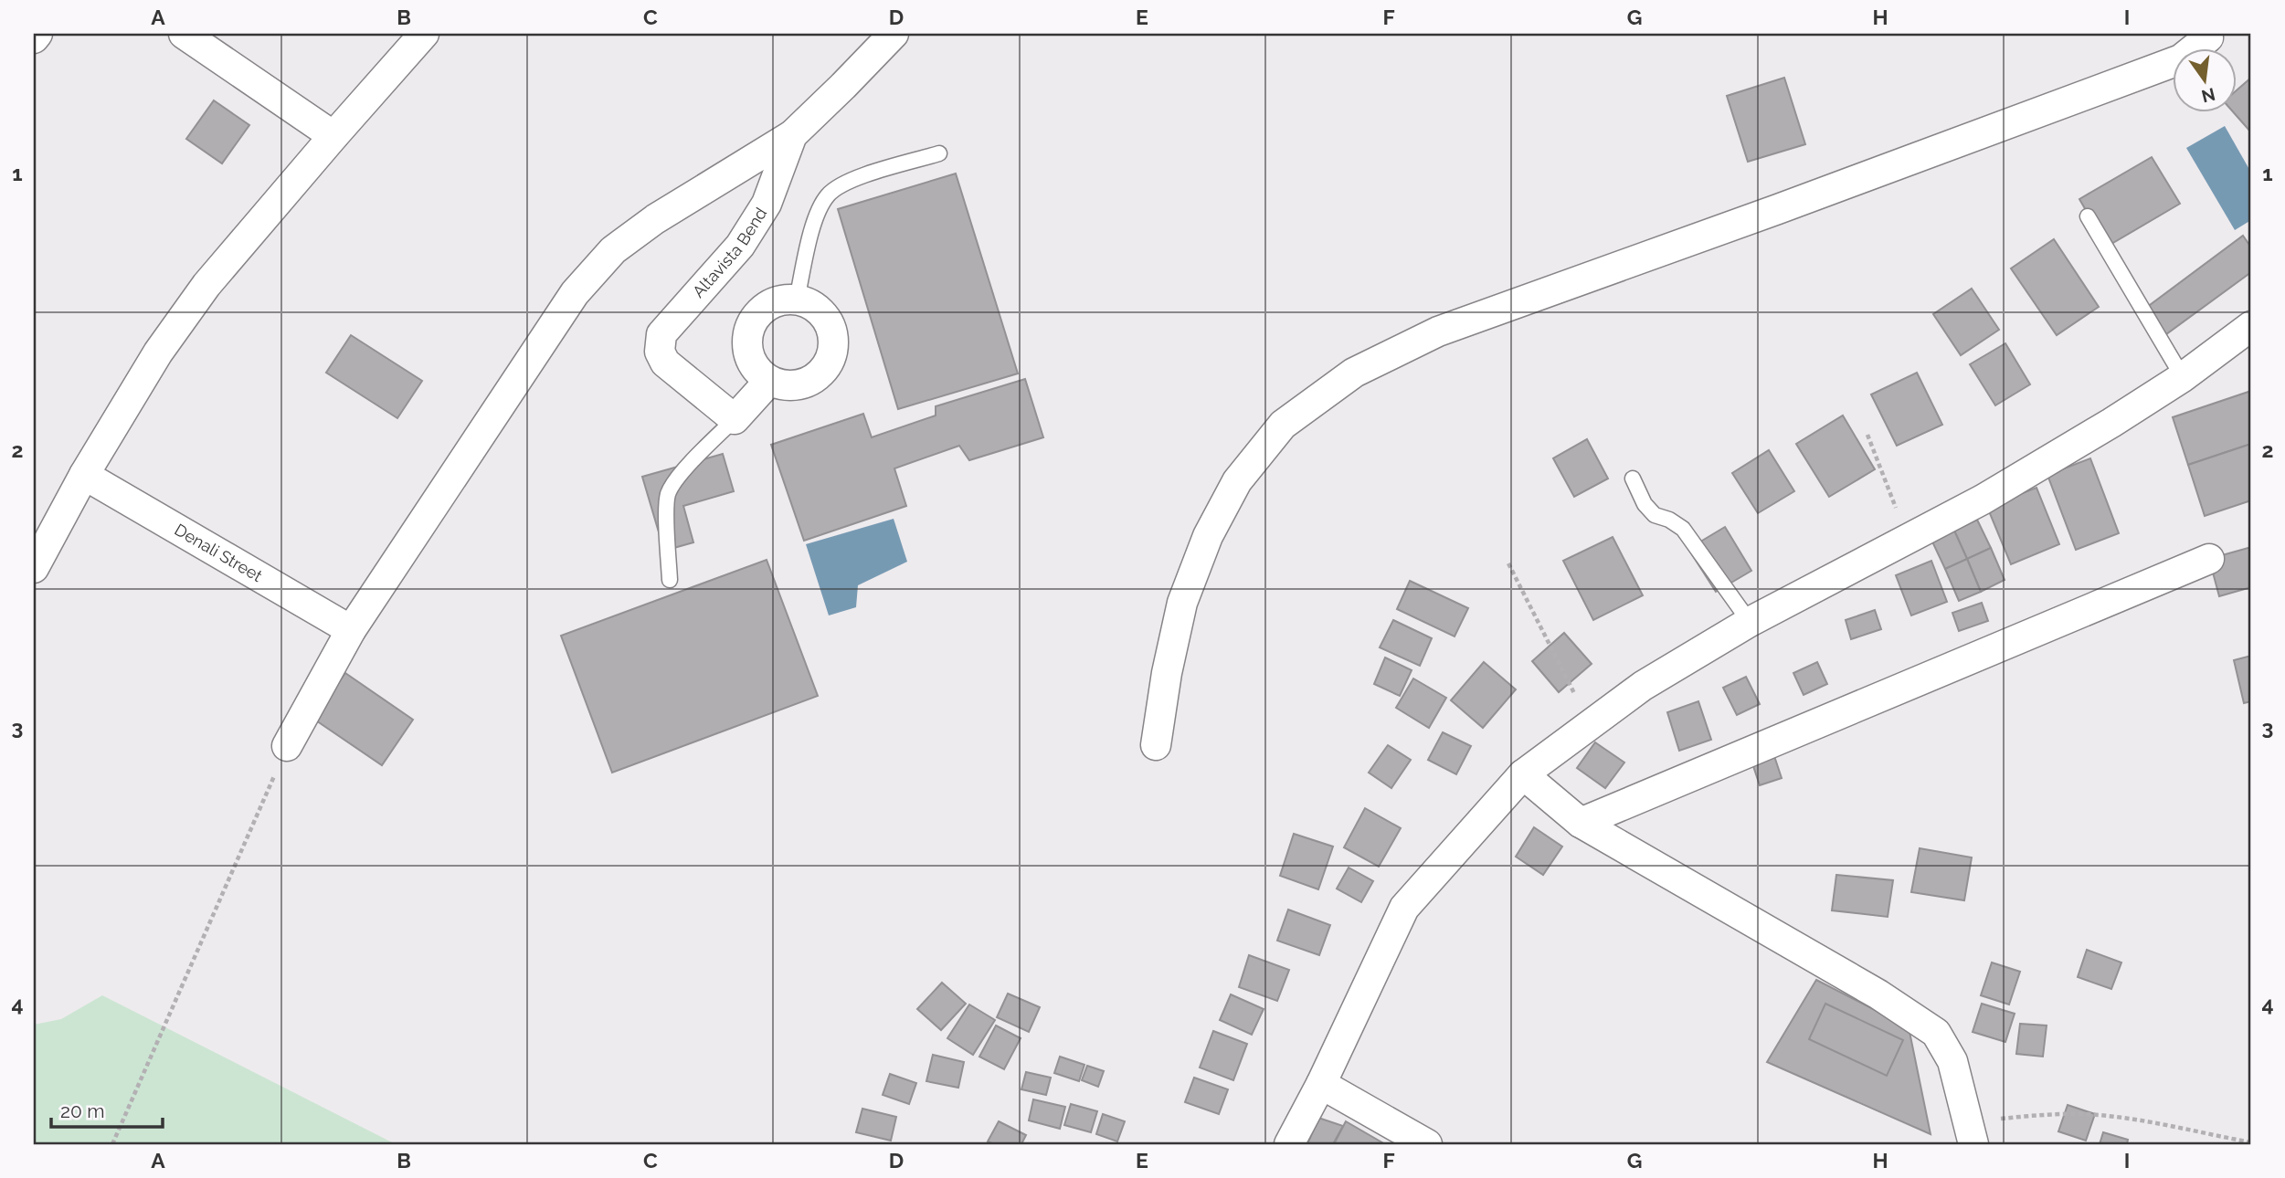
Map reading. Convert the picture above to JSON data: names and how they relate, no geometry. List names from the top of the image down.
{
  "streets": {
    "street": ["Altavista Bend", "Denali Street"]
  },
  "scale_bar": "20 m",
  "north": "bottom",
  "grid": {
    "columns": [
      "A",
      "B",
      "C",
      "D",
      "E",
      "F",
      "G",
      "H",
      "I"
    ],
    "rows": [
      "1",
      "2",
      "3",
      "4"
    ]
  }
}
